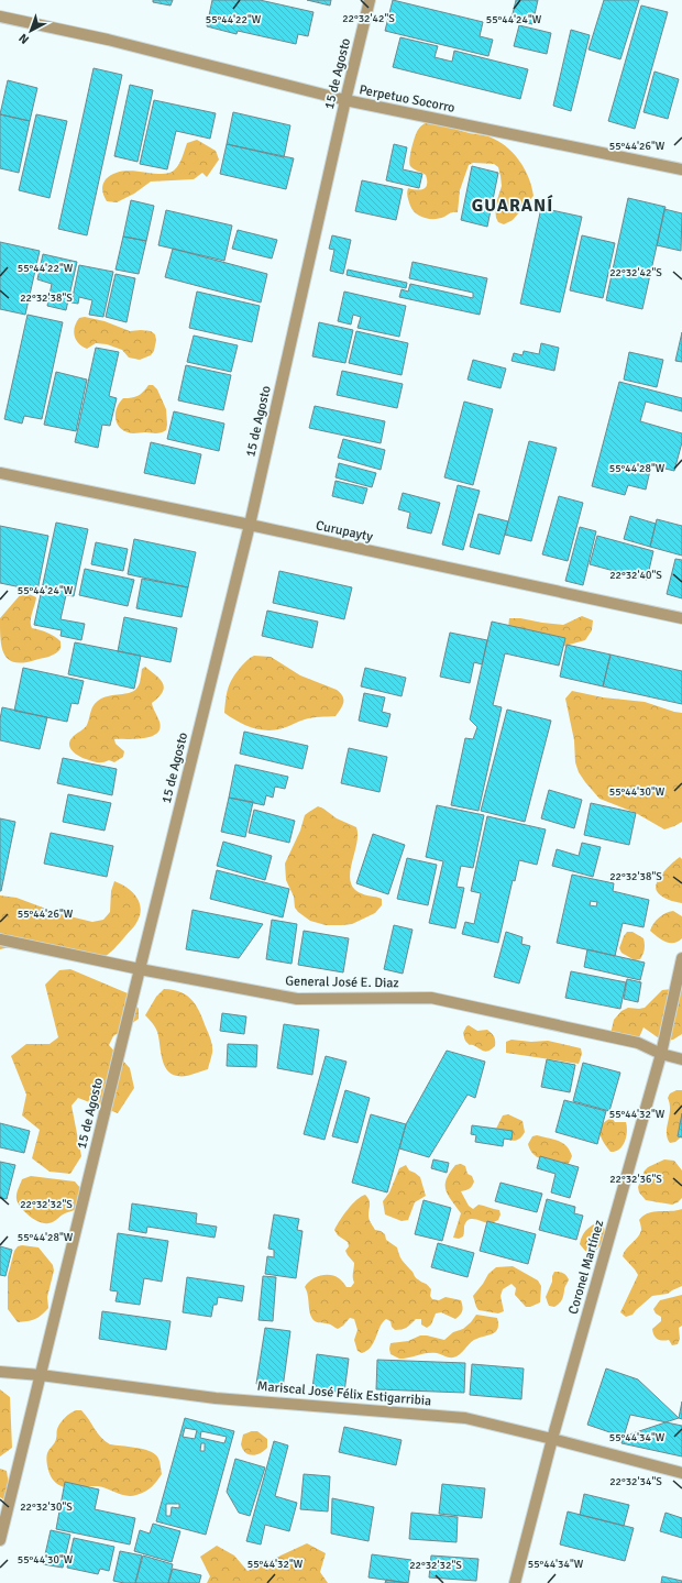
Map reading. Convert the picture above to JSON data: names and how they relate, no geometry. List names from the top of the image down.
{
  "streets": {
    "street": [
      "15 de Agosto",
      "Perpetuo Socorro",
      "Curupayty",
      "General José E. Diaz",
      "Coronel Martínez",
      "Mariscal José Félix Estigarribia"
    ]
  },
  "crossings": [
    ["15 de Agosto", "Perpetuo Socorro"],
    ["15 de Agosto", "Curupayty"],
    ["15 de Agosto", "General José E. Diaz"],
    ["15 de Agosto", "Mariscal José Félix Estigarribia"],
    ["General José E. Diaz", "Coronel Martínez"],
    ["Coronel Martínez", "Mariscal José Félix Estigarribia"]
  ],
  "districts": ["GUARANÍ"],
  "north": "bottom left",
  "coordinates": [
    "22°32'42\"S",
    "55°44'22\"W",
    "55°44'24\"W",
    "55°44'26\"W",
    "22°32'38\"S",
    "55°44'28\"W",
    "22°32'40\"S",
    "55°44'30\"W",
    "55°44'32\"W",
    "22°32'36\"S",
    "22°32'32\"S",
    "55°44'34\"W",
    "22°32'34\"S",
    "22°32'30\"S"
  ]
}
